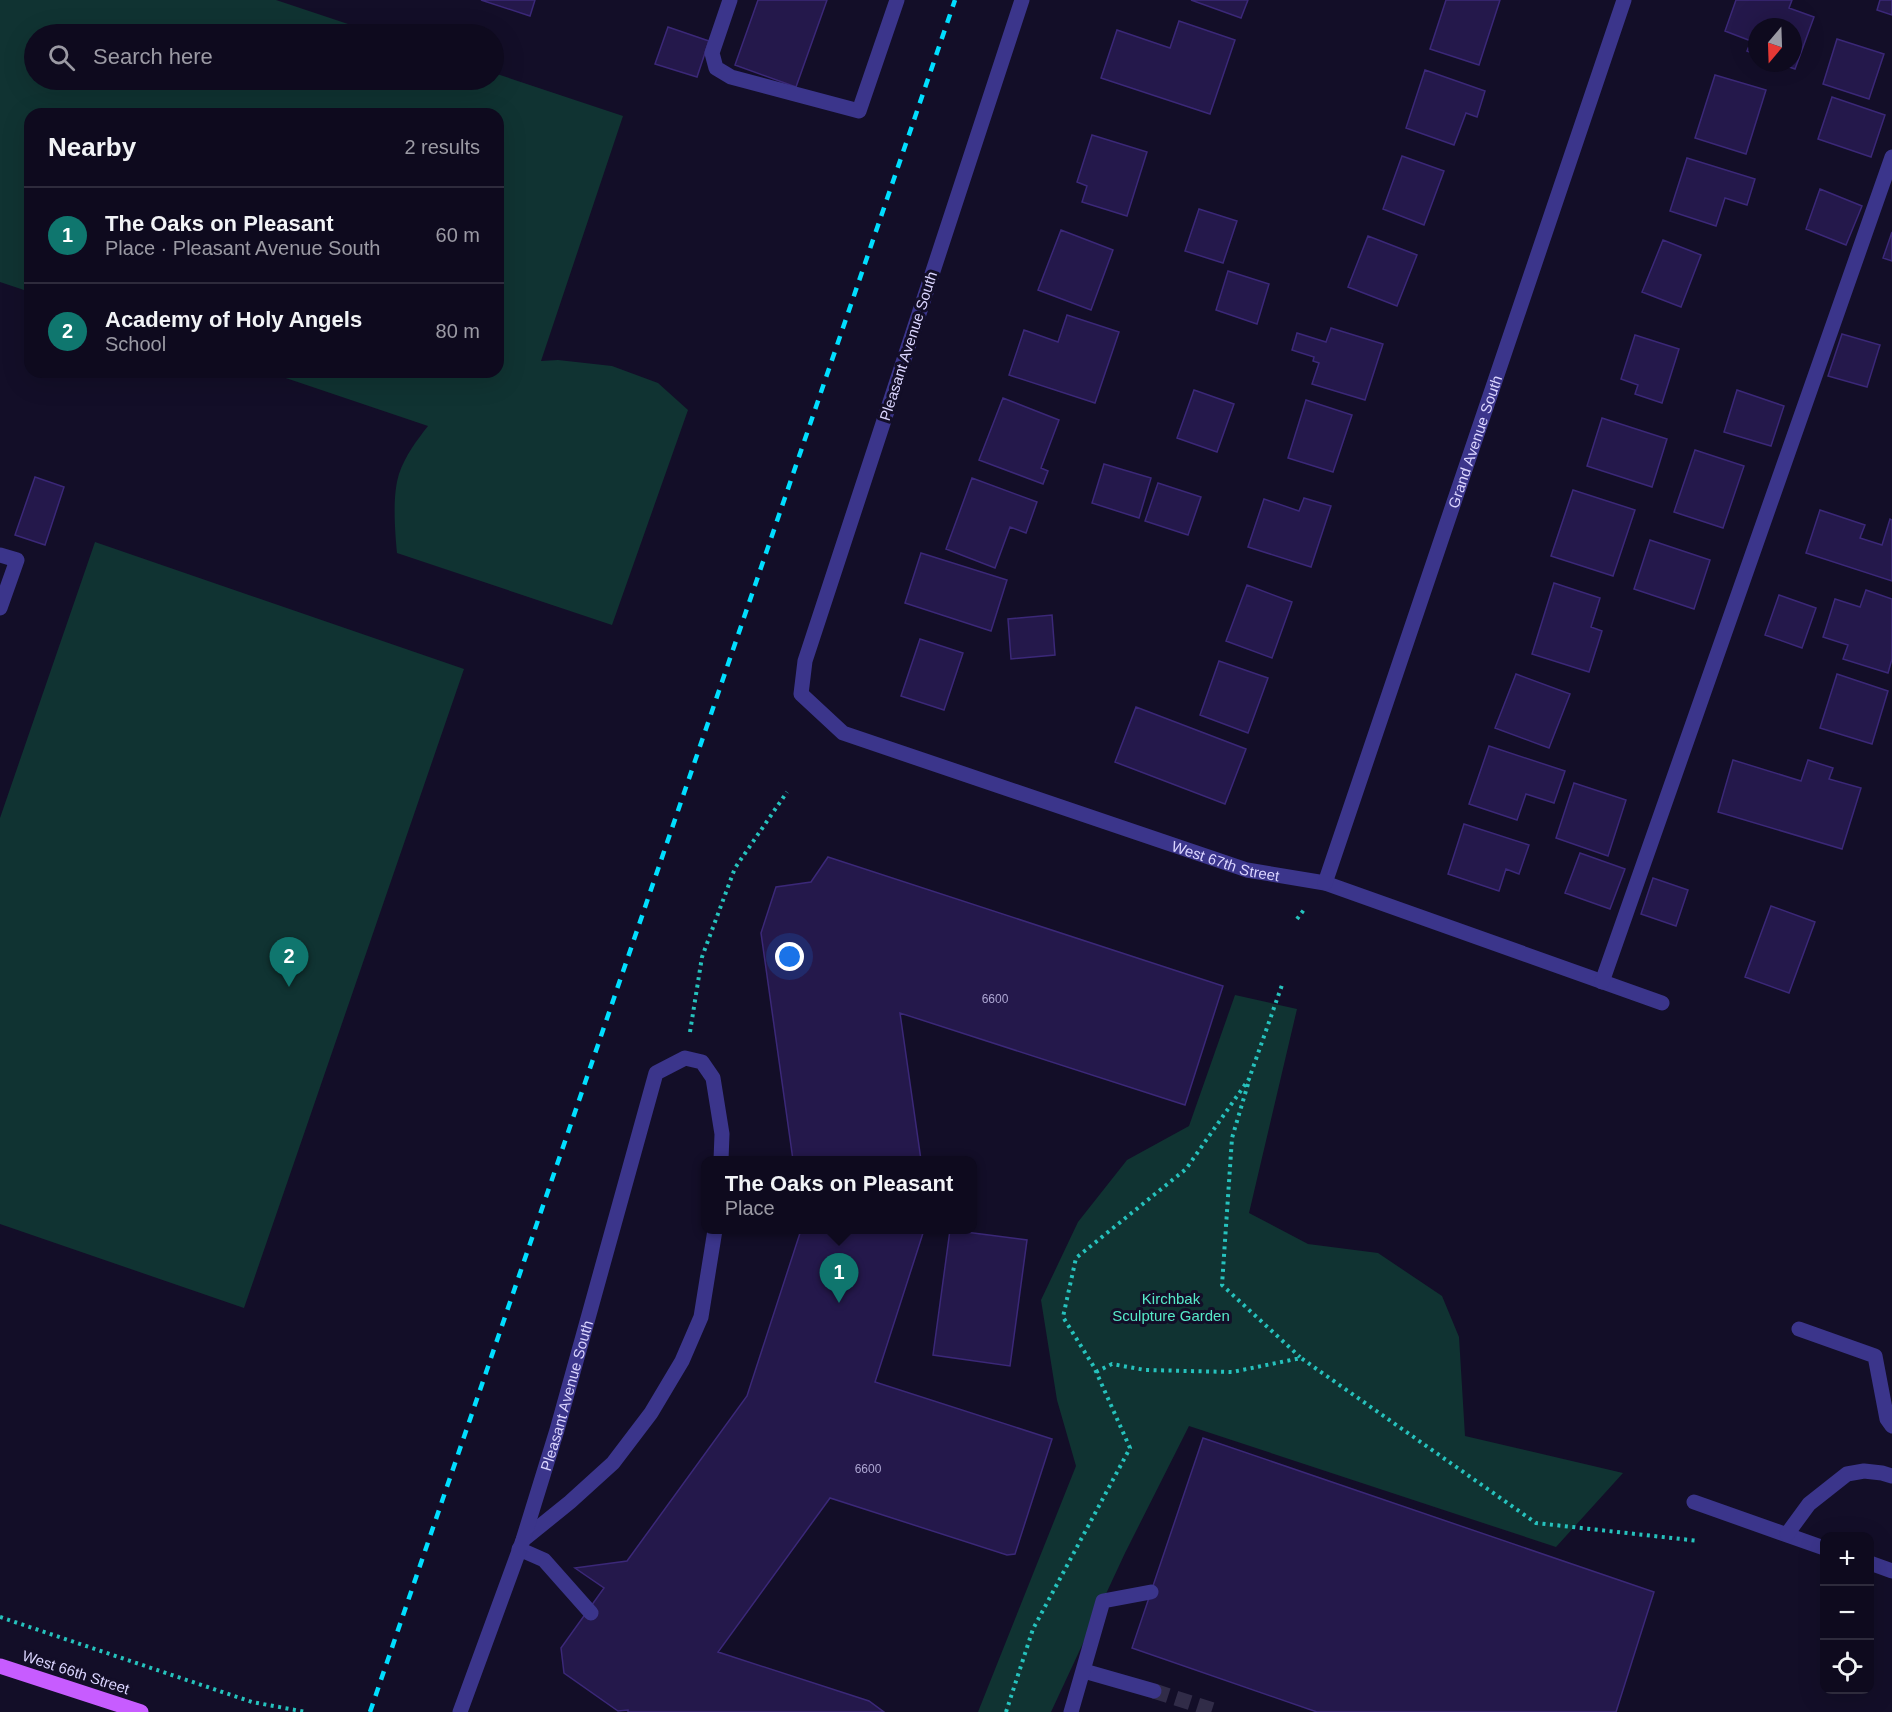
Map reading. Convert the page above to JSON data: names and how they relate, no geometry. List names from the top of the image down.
{
  "streets": {
    "main road": ["West 66th Street"],
    "street": ["Pleasant Avenue South", "Grand Avenue South", "West 67th Street"]
  },
  "crossings": [
    ["Pleasant Avenue South", "West 67th Street"],
    ["Grand Avenue South", "West 67th Street"]
  ],
  "parks": ["Kirchbak Sculpture Garden"],
  "house_numbers": ["6600", "6600"],
  "north": "bottom",
  "page": {
    "search": "Search here",
    "heading": ["Nearby", "2 results"],
    "list": [
      {
        "mark": "1",
        "name": "The Oaks on Pleasant",
        "note": "Place · Pleasant Avenue South",
        "value": "60 m"
      },
      {
        "mark": "2",
        "name": "Academy of Holy Angels",
        "note": "School",
        "value": "80 m"
      }
    ],
    "pins": ["2", "1"],
    "popup": ["The Oaks on Pleasant", "Place"],
    "map_buttons": ["+", "−"]
  }
}
